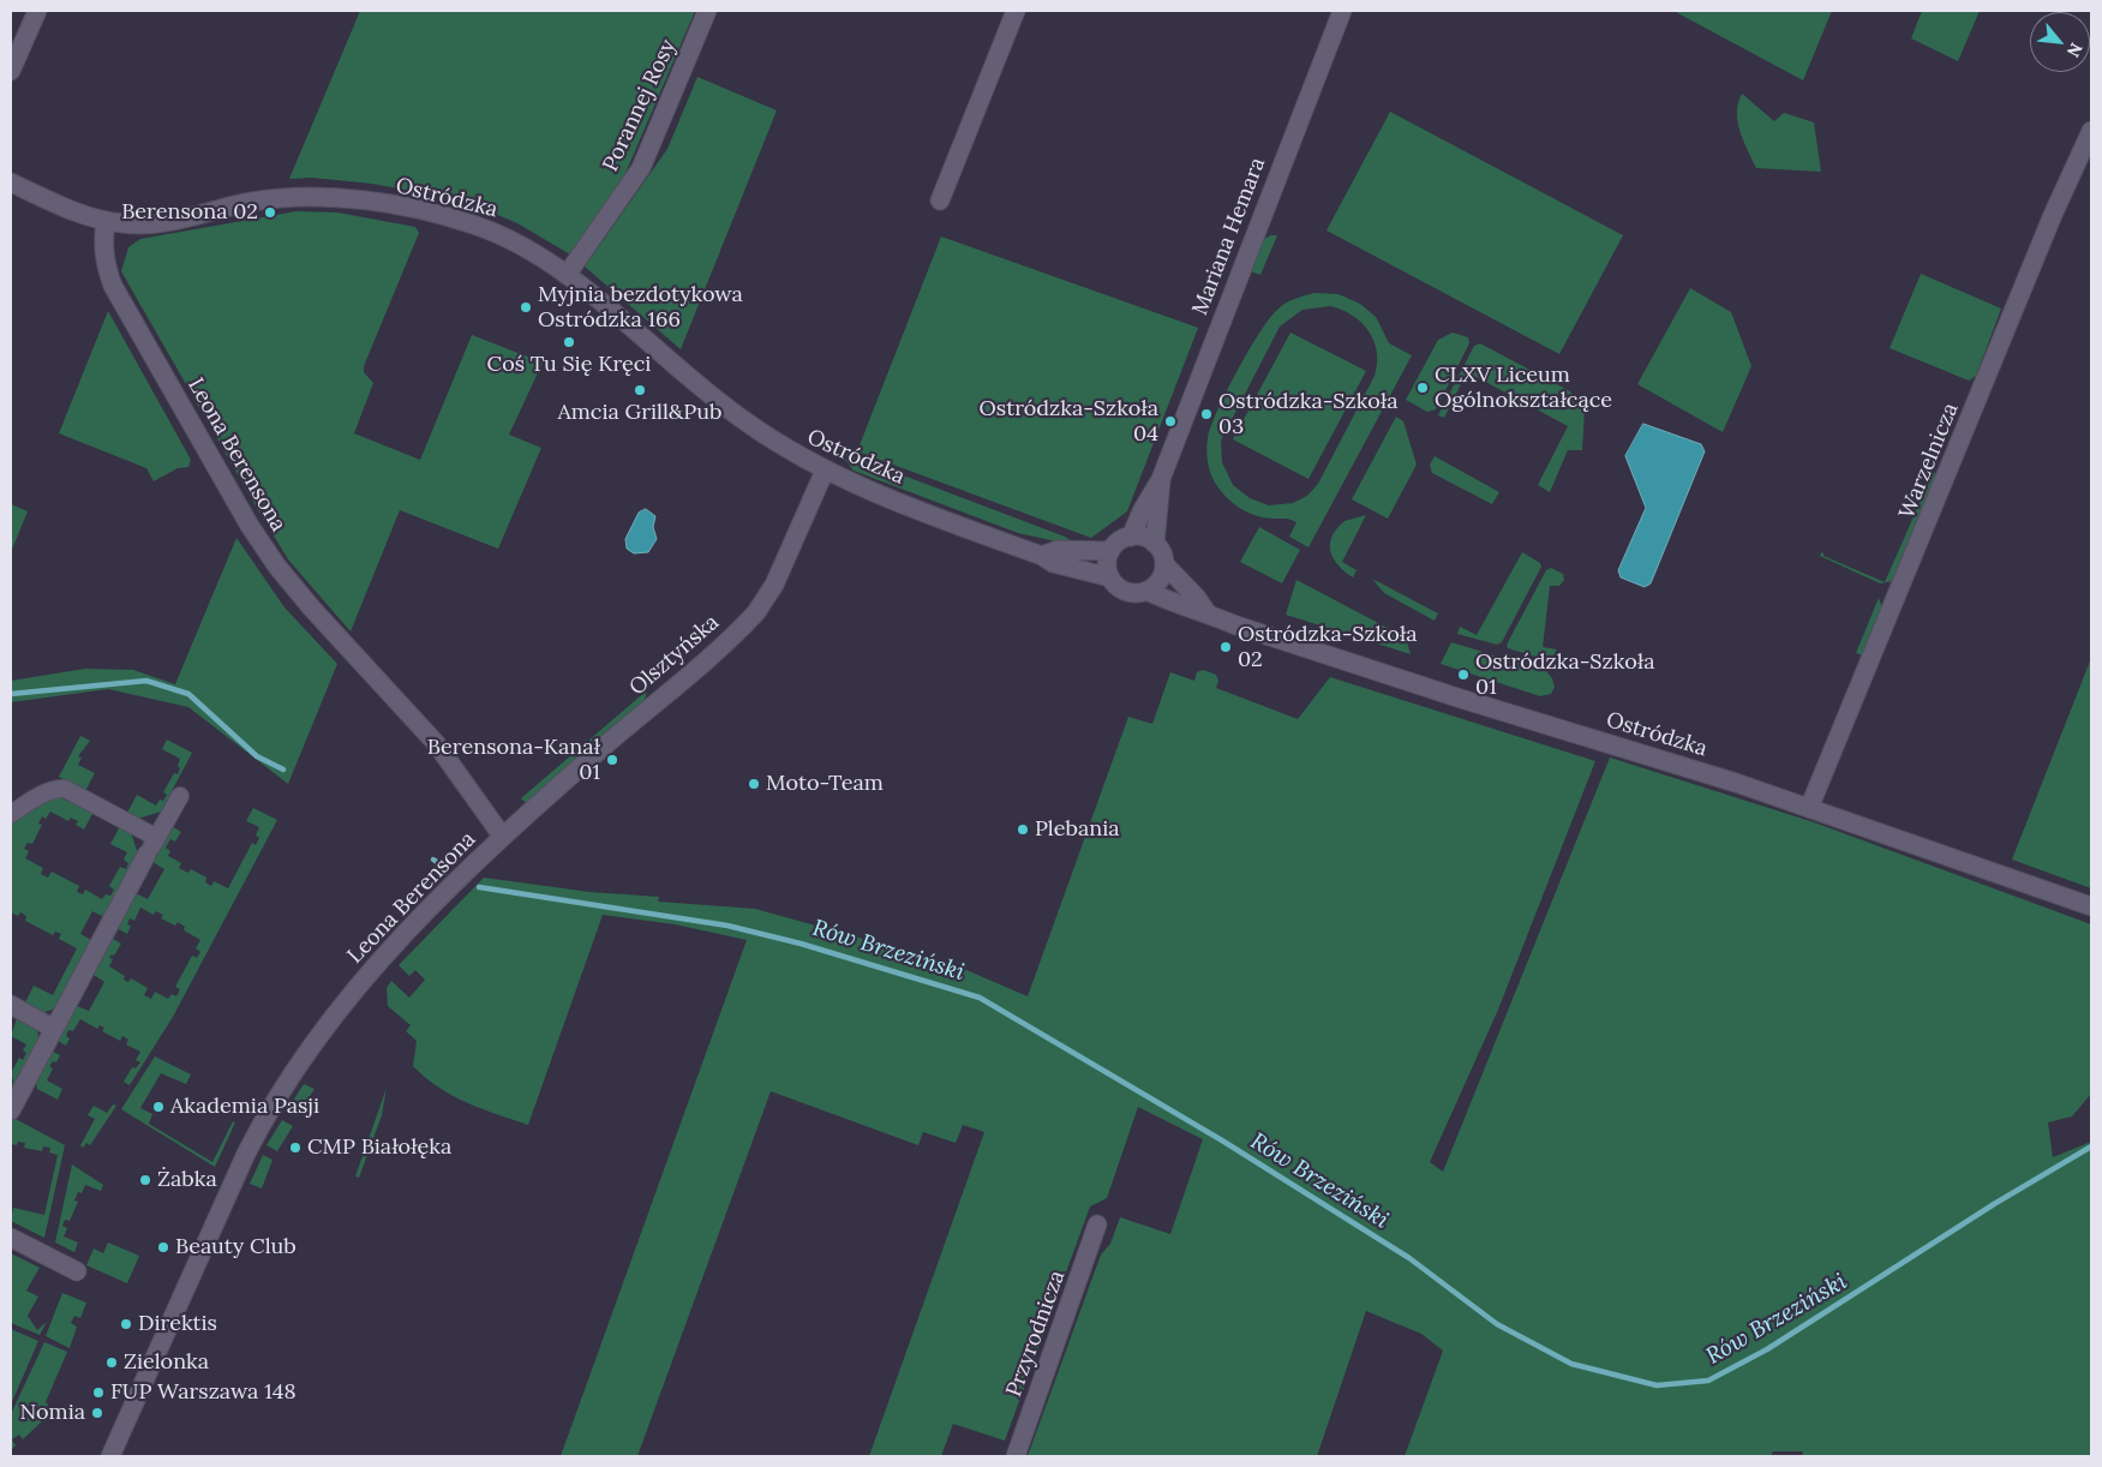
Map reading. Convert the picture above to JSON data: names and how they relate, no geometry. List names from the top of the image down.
{
  "streets": {
    "street": [
      "Porannej Rosy",
      "Ostródzka",
      "Mariana Hemara",
      "Leona Berensona",
      "Warzelnicza",
      "Olsztyńska",
      "Przyrodnicza"
    ]
  },
  "crossings": [
    ["Porannej Rosy", "Ostródzka"],
    ["Ostródzka", "Mariana Hemara"],
    ["Ostródzka", "Leona Berensona"],
    ["Ostródzka", "Warzelnicza"],
    ["Ostródzka", "Olsztyńska"],
    ["Leona Berensona", "Olsztyńska"]
  ],
  "water": ["Rów Brzeziński"],
  "places": [
    "Berensona 02",
    "Myjnia bezdotykowa Ostródzka 166",
    "Coś Tu Się Kręci",
    "CLXV Liceum Ogólnokształcące",
    "Amcia Grill&Pub",
    "Ostródzka-Szkoła 03",
    "Ostródzka-Szkoła 04",
    "Ostródzka-Szkoła 02",
    "Ostródzka-Szkoła 01",
    "Berensona-Kanał 01",
    "Moto-Team",
    "Plebania",
    "Akademia Pasji",
    "CMP Białołęka",
    "Żabka",
    "Beauty Club",
    "Direktis",
    "Zielonka",
    "FUP Warszawa 148",
    "Nomia"
  ],
  "north": "bottom right"
}
